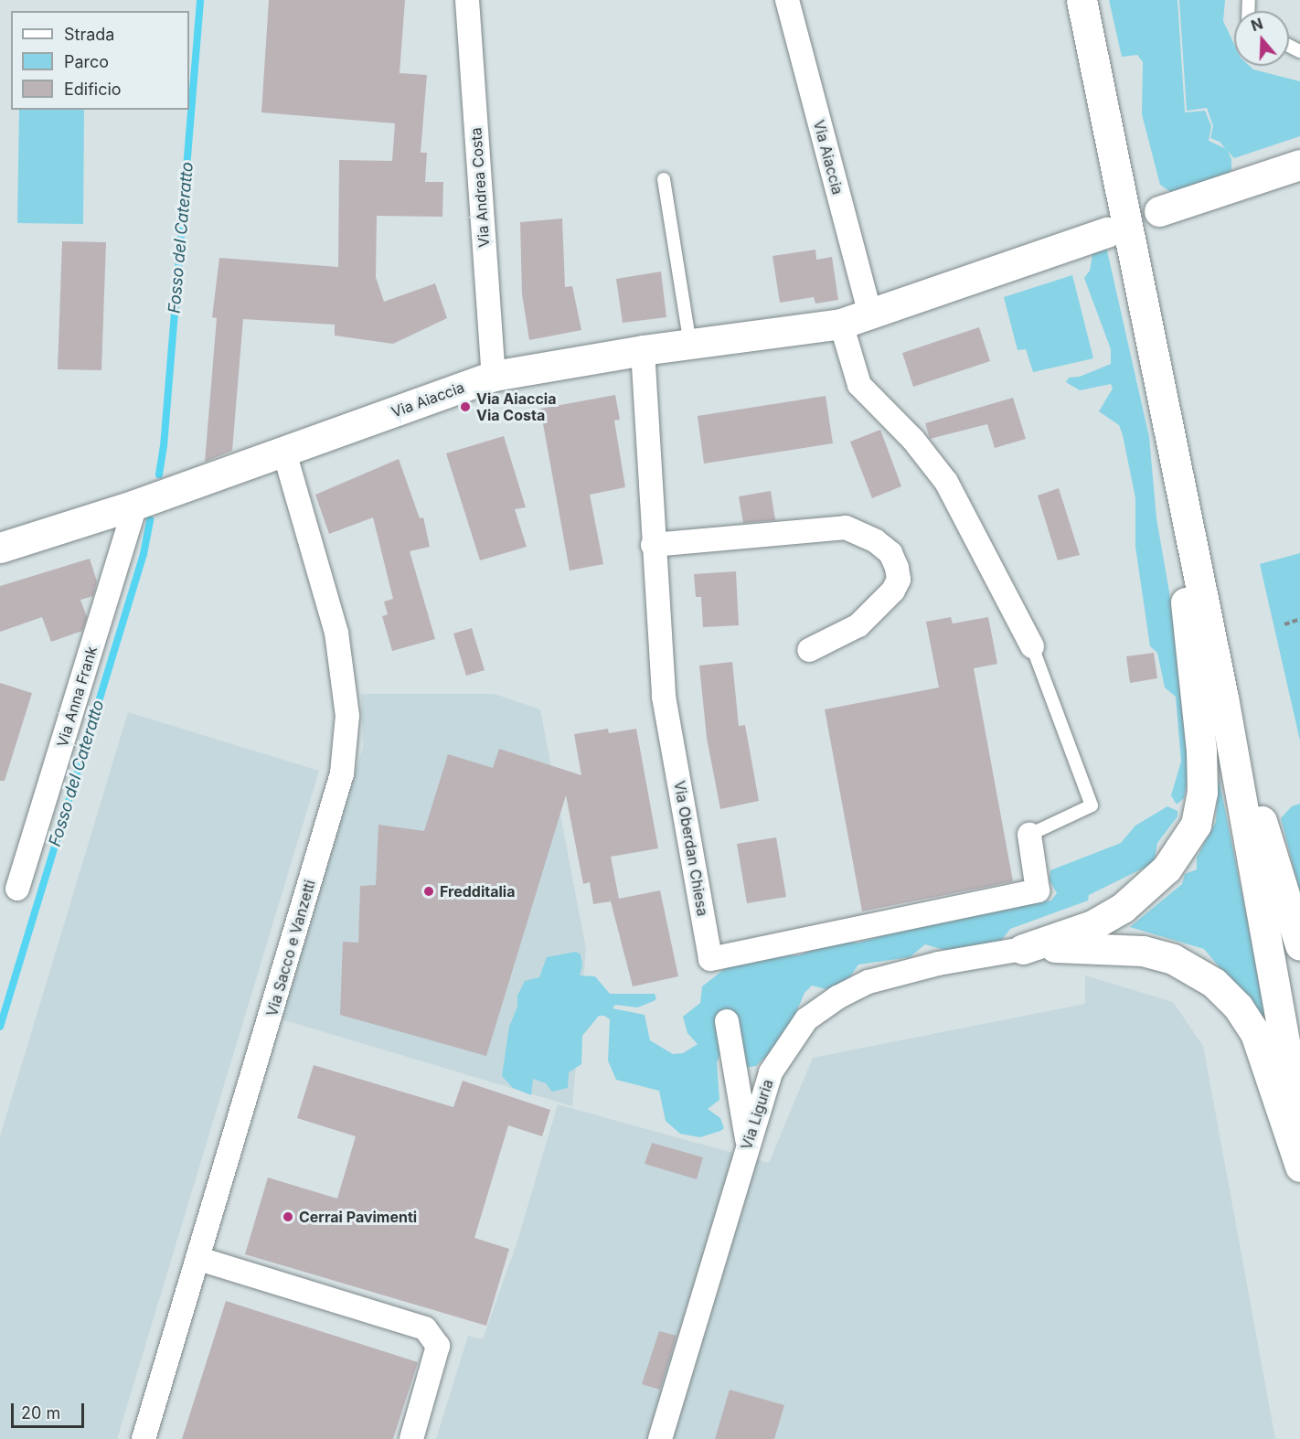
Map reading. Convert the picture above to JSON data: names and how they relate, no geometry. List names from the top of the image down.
{
  "streets": {
    "main road": ["Via Aiaccia"],
    "street": [
      "Via Andrea Costa",
      "Via Anna Frank",
      "Via Oberdan Chiesa",
      "Via Sacco e Vanzetti",
      "Via Liguria"
    ]
  },
  "crossings": [
    ["Via Aiaccia", "Via Andrea Costa"],
    ["Via Aiaccia", "Via Anna Frank"],
    ["Via Aiaccia", "Via Oberdan Chiesa"],
    ["Via Aiaccia", "Via Sacco e Vanzetti"]
  ],
  "water": ["Fosso del Cateratto"],
  "places": ["Via Aiaccia Via Costa", "Fredditalia", "Cerrai Pavimenti"],
  "legend": ["Strada", "Parco", "Edificio"],
  "scale_bar": "20 m",
  "north": "top"
}
